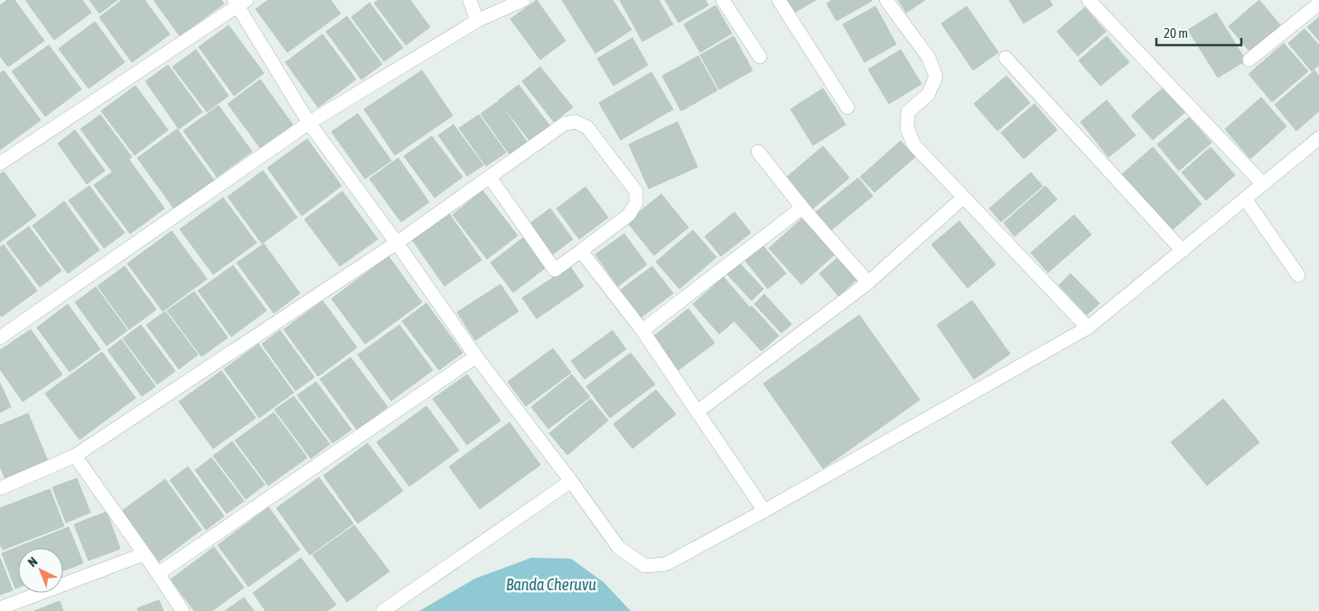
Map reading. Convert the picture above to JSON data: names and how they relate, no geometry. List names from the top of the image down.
{
  "water": ["Banda Cheruvu"],
  "scale_bar": "20 m",
  "north": "top left"
}
